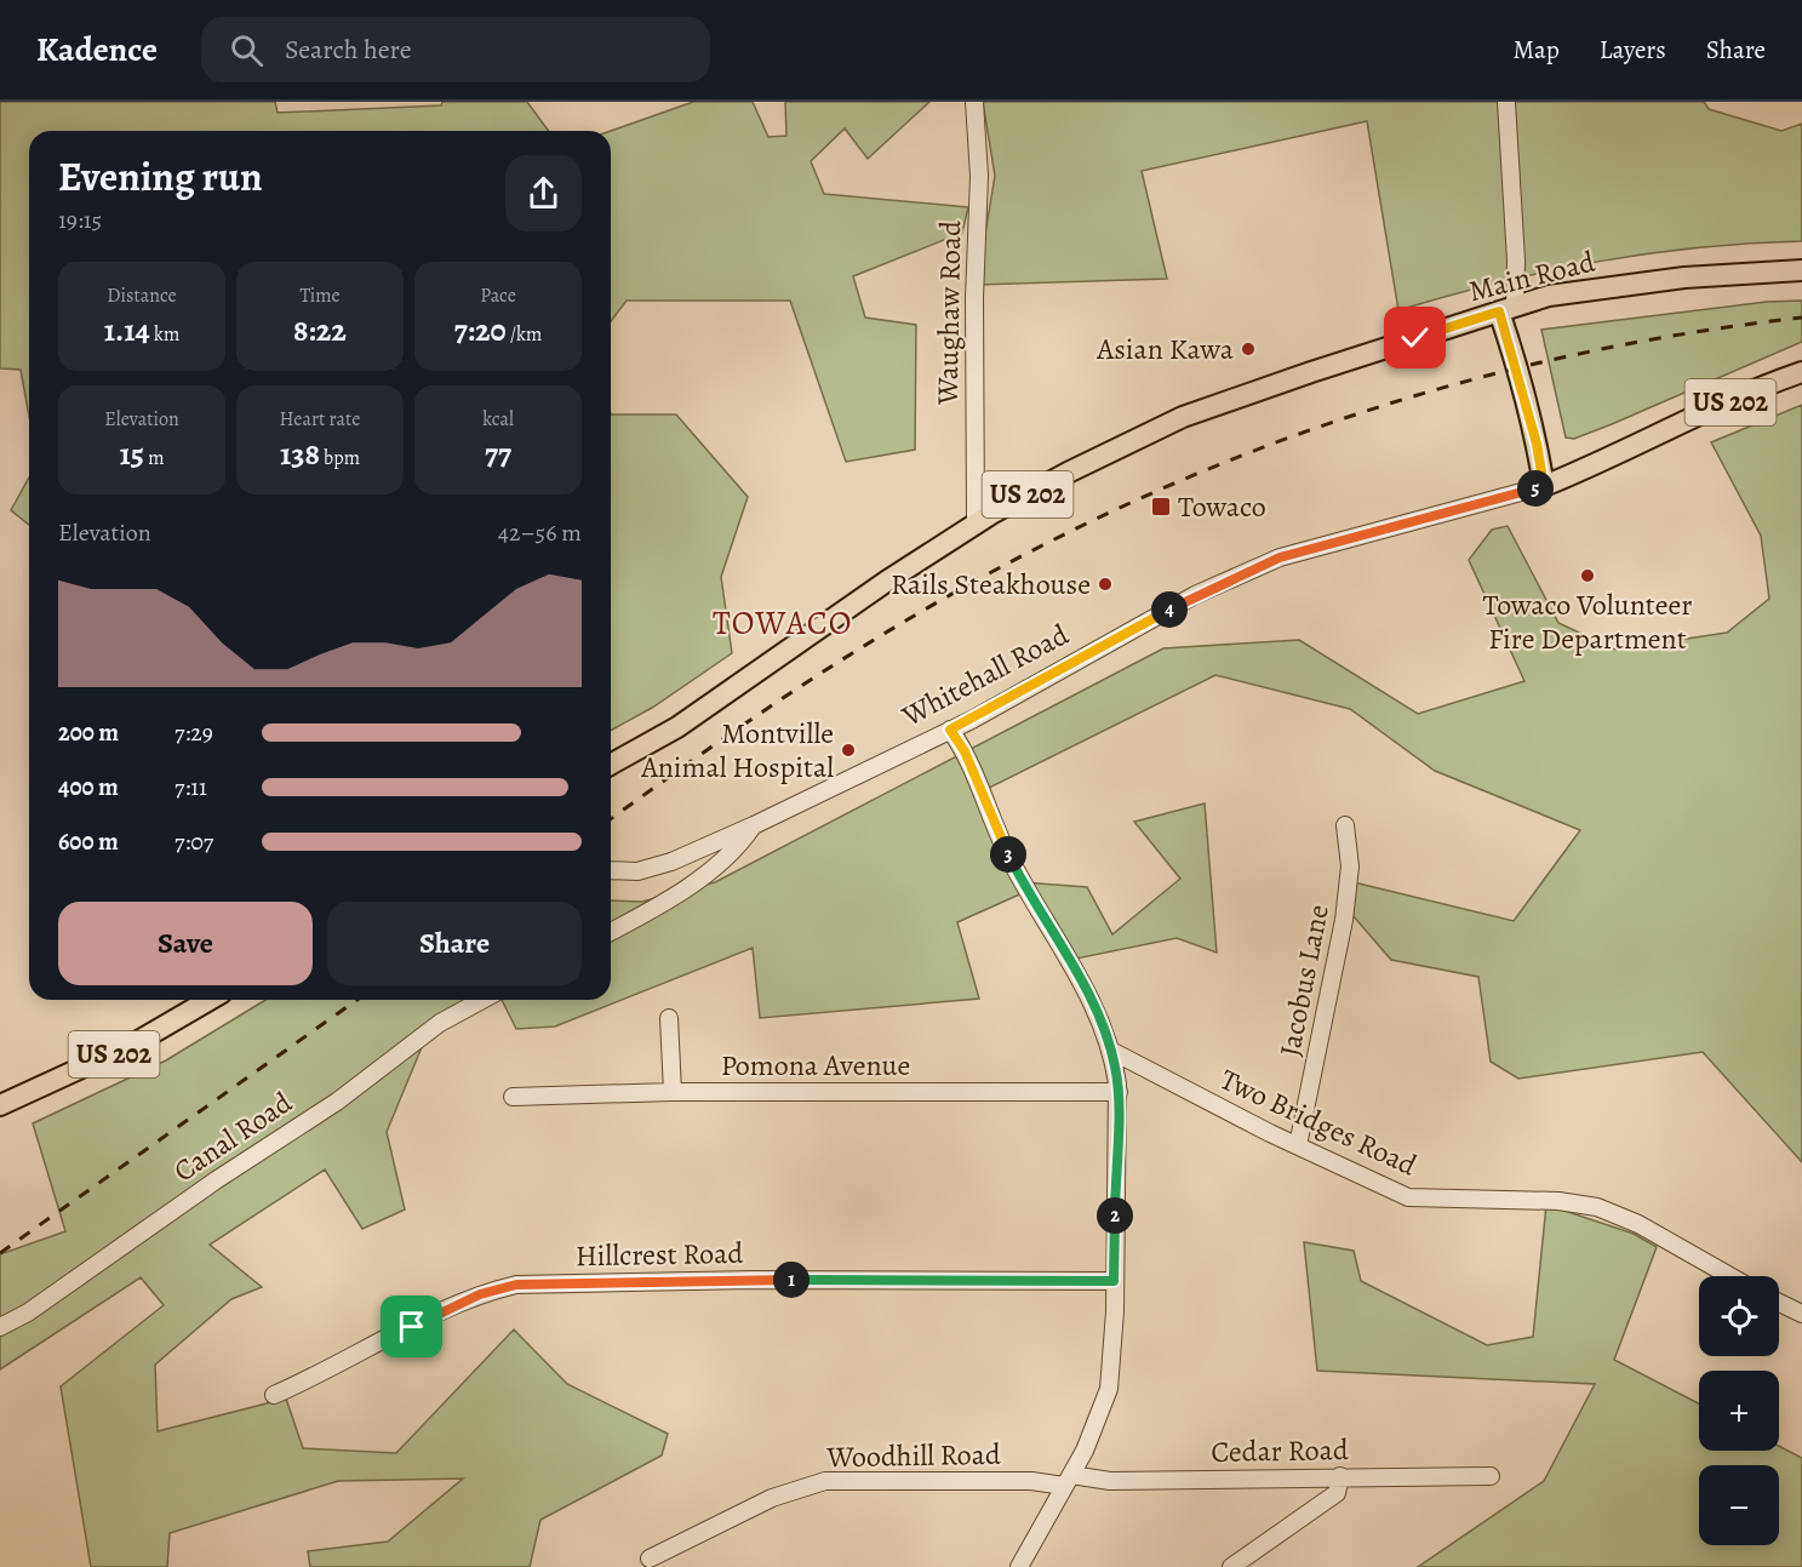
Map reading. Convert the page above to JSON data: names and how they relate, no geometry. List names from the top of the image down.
{
  "streets": {
    "main road": ["Main Road", "US 202", "Whitehall Road"],
    "street": [
      "Waughaw Road",
      "Jacobus Lane",
      "Pomona Avenue",
      "Two Bridges Road",
      "Canal Road",
      "Hillcrest Road",
      "Cedar Road",
      "Woodhill Road"
    ]
  },
  "crossings": [
    ["Main Road", "Waughaw Road"],
    ["Jacobus Lane", "Two Bridges Road"],
    ["Cedar Road", "Woodhill Road"]
  ],
  "districts": ["TOWACO"],
  "places": {
    "other": [
      "Asian Kawa",
      "Towaco Volunteer Fire Department",
      "Rails Steakhouse",
      "Montville Animal Hospital"
    ],
    "transit": ["Towaco"]
  },
  "page": {
    "header": "Kadence",
    "search": "Search here",
    "nav": ["Map", "Layers", "Share"],
    "heading": ["Evening run", "19:15"],
    "stats": [
      ["Distance", "1.14 km"],
      ["Time", "8:22"],
      ["Pace", "7:20 /km"],
      ["Elevation", "15 m"],
      ["Heart rate", "138 bpm"],
      ["kcal", "77"]
    ],
    "pins": [
      "5",
      "4",
      "3",
      "2",
      "1"
    ],
    "chart": ["Elevation", "42–56 m"],
    "list": [
      {
        "name": "200 m",
        "note": "7:29"
      },
      {
        "name": "400 m",
        "note": "7:11"
      },
      {
        "name": "600 m",
        "note": "7:07"
      }
    ],
    "buttons": ["Save", "Share"],
    "map_buttons": ["+", "−"]
  }
}
